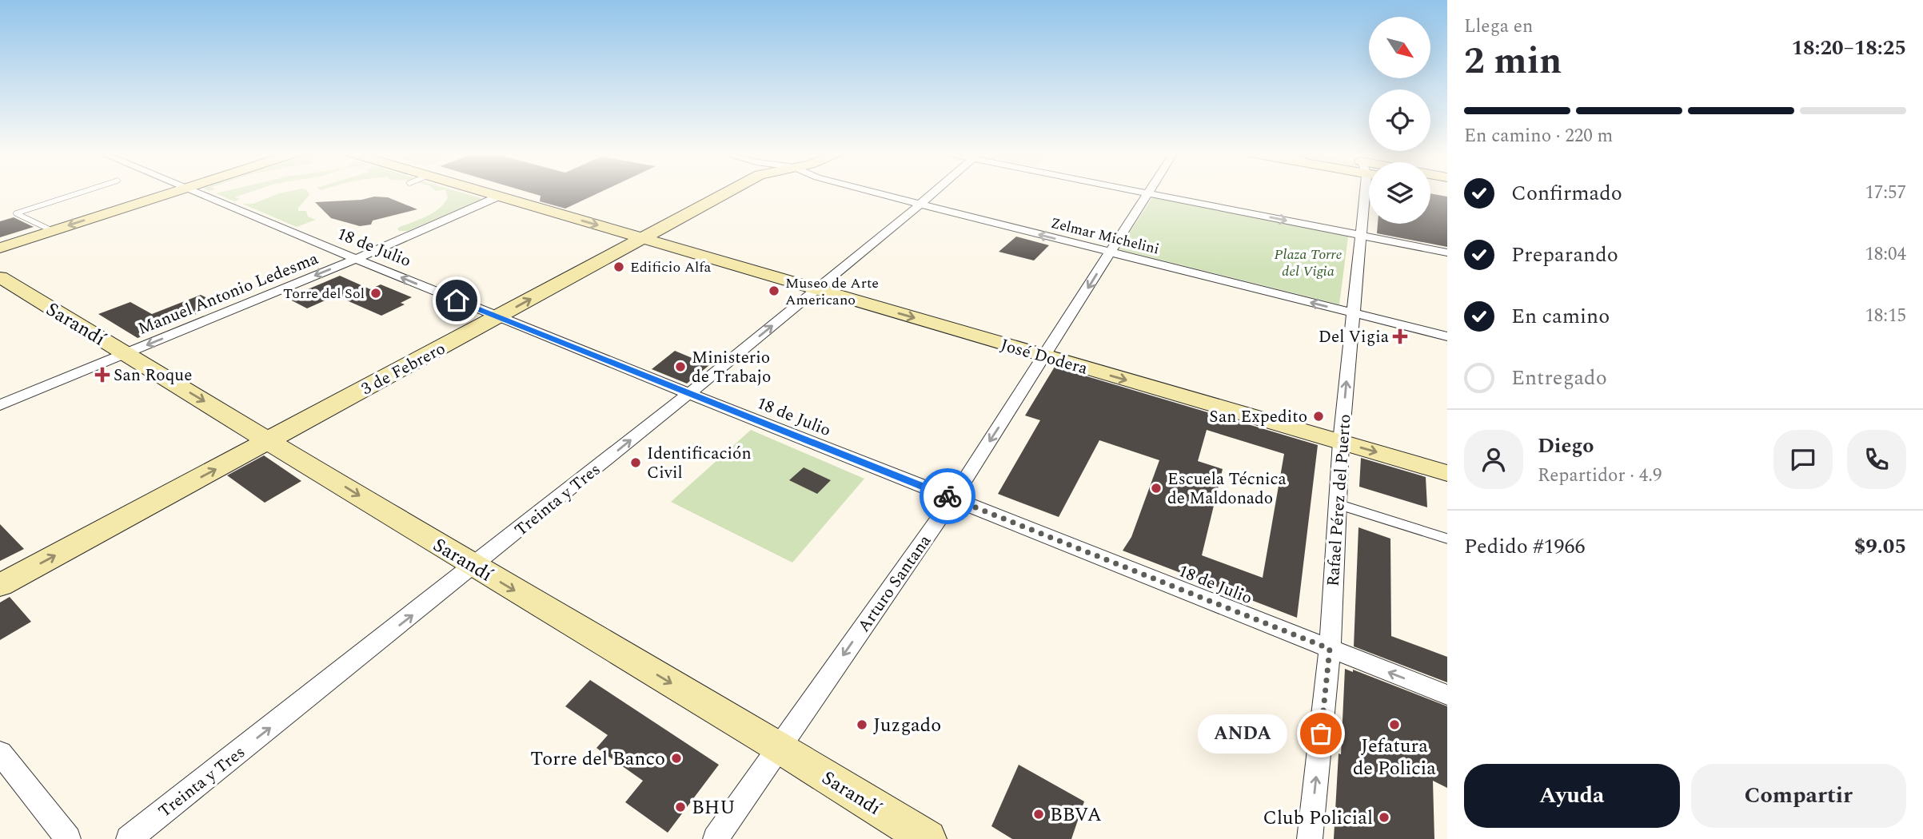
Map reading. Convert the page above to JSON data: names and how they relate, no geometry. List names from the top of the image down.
{
  "streets": {
    "street": [
      "Zelmar Michelini",
      "18 de Julio",
      "Manuel Antonio Ledesma",
      "Sarandí",
      "José Dodera",
      "3 de Febrero",
      "Treinta y Tres",
      "Rafael Pérez del Puerto",
      "Arturo Santana"
    ]
  },
  "crossings": [
    ["Zelmar Michelini", "Treinta y Tres"],
    ["Zelmar Michelini", "Rafael Pérez del Puerto"],
    ["Zelmar Michelini", "Arturo Santana"],
    ["18 de Julio", "Manuel Antonio Ledesma"],
    ["18 de Julio", "3 de Febrero"],
    ["18 de Julio", "Treinta y Tres"],
    ["18 de Julio", "Rafael Pérez del Puerto"],
    ["18 de Julio", "Arturo Santana"],
    ["Manuel Antonio Ledesma", "Sarandí"],
    ["Manuel Antonio Ledesma", "José Dodera"],
    ["Sarandí", "3 de Febrero"],
    ["Sarandí", "Treinta y Tres"],
    ["Sarandí", "Arturo Santana"],
    ["José Dodera", "3 de Febrero"],
    ["José Dodera", "Treinta y Tres"],
    ["José Dodera", "Rafael Pérez del Puerto"],
    ["José Dodera", "Arturo Santana"]
  ],
  "one_way": [
    "Sarandí",
    "José Dodera",
    "3 de Febrero",
    "Treinta y Tres",
    "Rafael Pérez del Puerto",
    "Arturo Santana"
  ],
  "parks": ["Plaza Torre del Vigia"],
  "places": {
    "other": [
      "Edificio Alfa",
      "Museo de Arte Americano",
      "Torre del Sol",
      "Ministerio de Trabajo",
      "San Expedito",
      "Identificación Civil",
      "Escuela Técnica de Maldonado",
      "Juzgado",
      "Jefatura de Policia",
      "ANDA",
      "Torre del Banco",
      "BHU",
      "BBVA",
      "Club Policial"
    ],
    "health": ["Del Vigia", "San Roque"]
  },
  "north": "bottom right",
  "page": {
    "heading": ["2 min", "Llega en", "18:20–18:25"],
    "panel": [
      "Diego",
      "Repartidor · 4.9",
      "Pedido #1966",
      "$9.05"
    ],
    "bar": "En camino · 220 m",
    "list": [
      ["Confirmado", "17:57"],
      ["Preparando", "18:04"],
      ["En camino", "18:15"],
      "Entregado"
    ],
    "bubble": "ANDA",
    "buttons": ["Ayuda", "Compartir"]
  }
}
